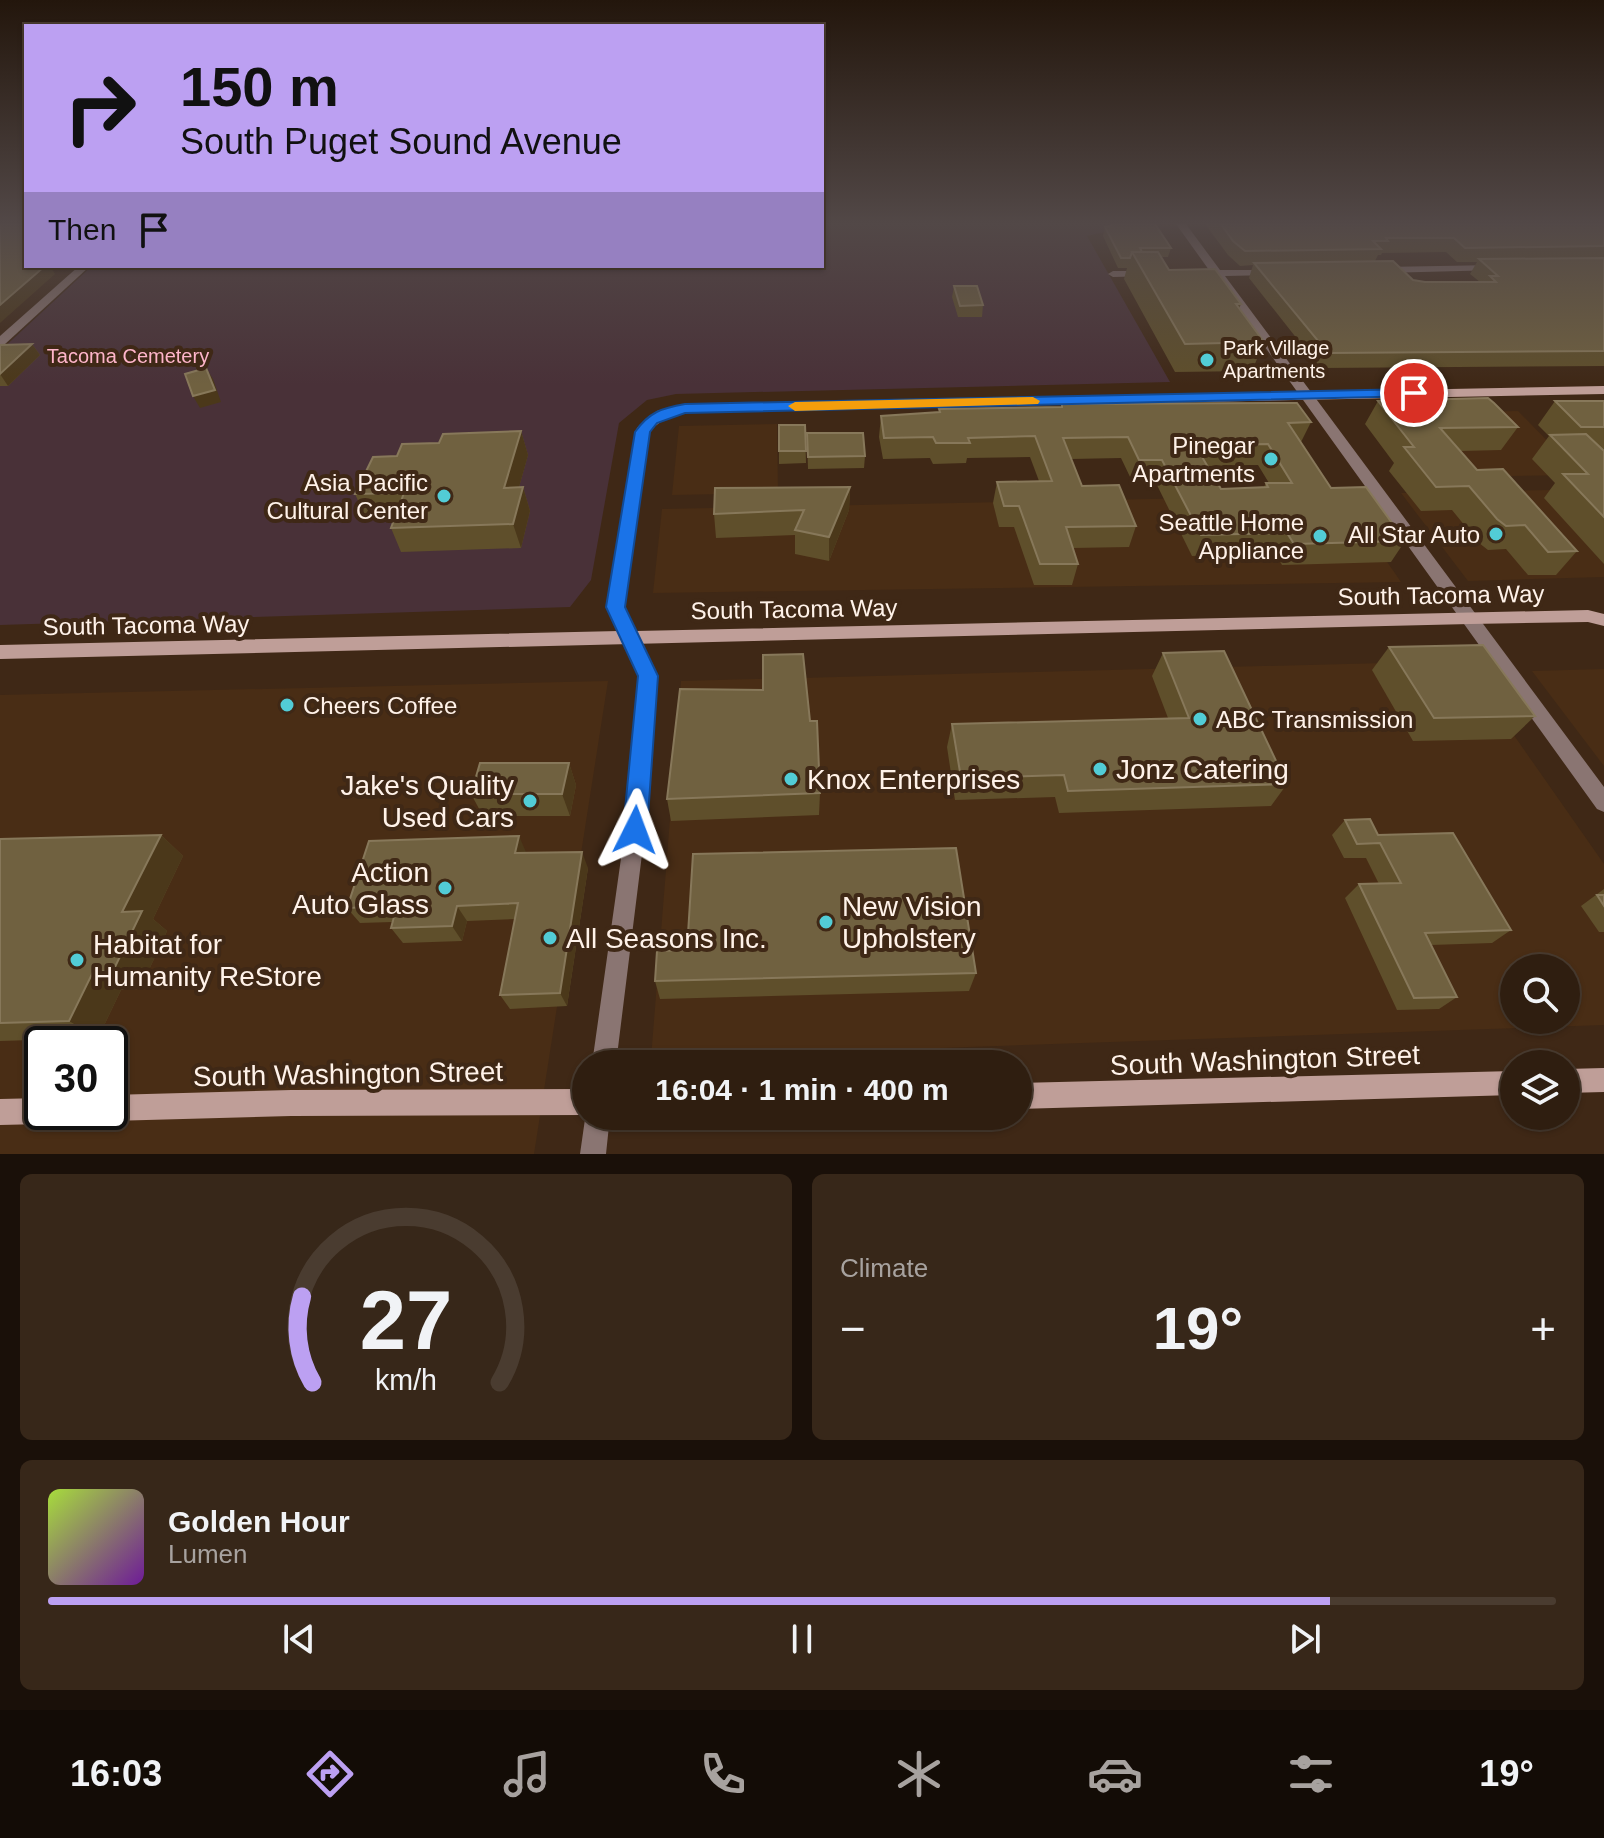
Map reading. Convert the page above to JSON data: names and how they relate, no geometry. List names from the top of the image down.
{
  "streets": {
    "street": ["South Tacoma Way", "South Washington Street"]
  },
  "parks": ["Tacoma Cemetery"],
  "places": [
    "Park Village Apartments",
    "Pinegar Apartments",
    "Asia Pacific Cultural Center",
    "All Star Auto",
    "Seattle Home Appliance",
    "Cheers Coffee",
    "ABC Transmission",
    "Jonz Catering",
    "Knox Enterprises",
    "Jake's Quality Used Cars",
    "Action Auto Glass",
    "New Vision Upholstery",
    "All Seasons Inc.",
    "Habitat for Humanity ReStore"
  ],
  "page": {
    "turn": ["150 m", "South Puget Sound Avenue"],
    "then": "Then",
    "limit": "30",
    "trip": "16:04 · 1 min · 400 m",
    "tile": "Climate",
    "heat": ["−", "19°", "+"],
    "song": ["Golden Hour", "Lumen"],
    "tabs": ["16:03", "19°"],
    "gauge": ["27", "km/h"]
  }
}
